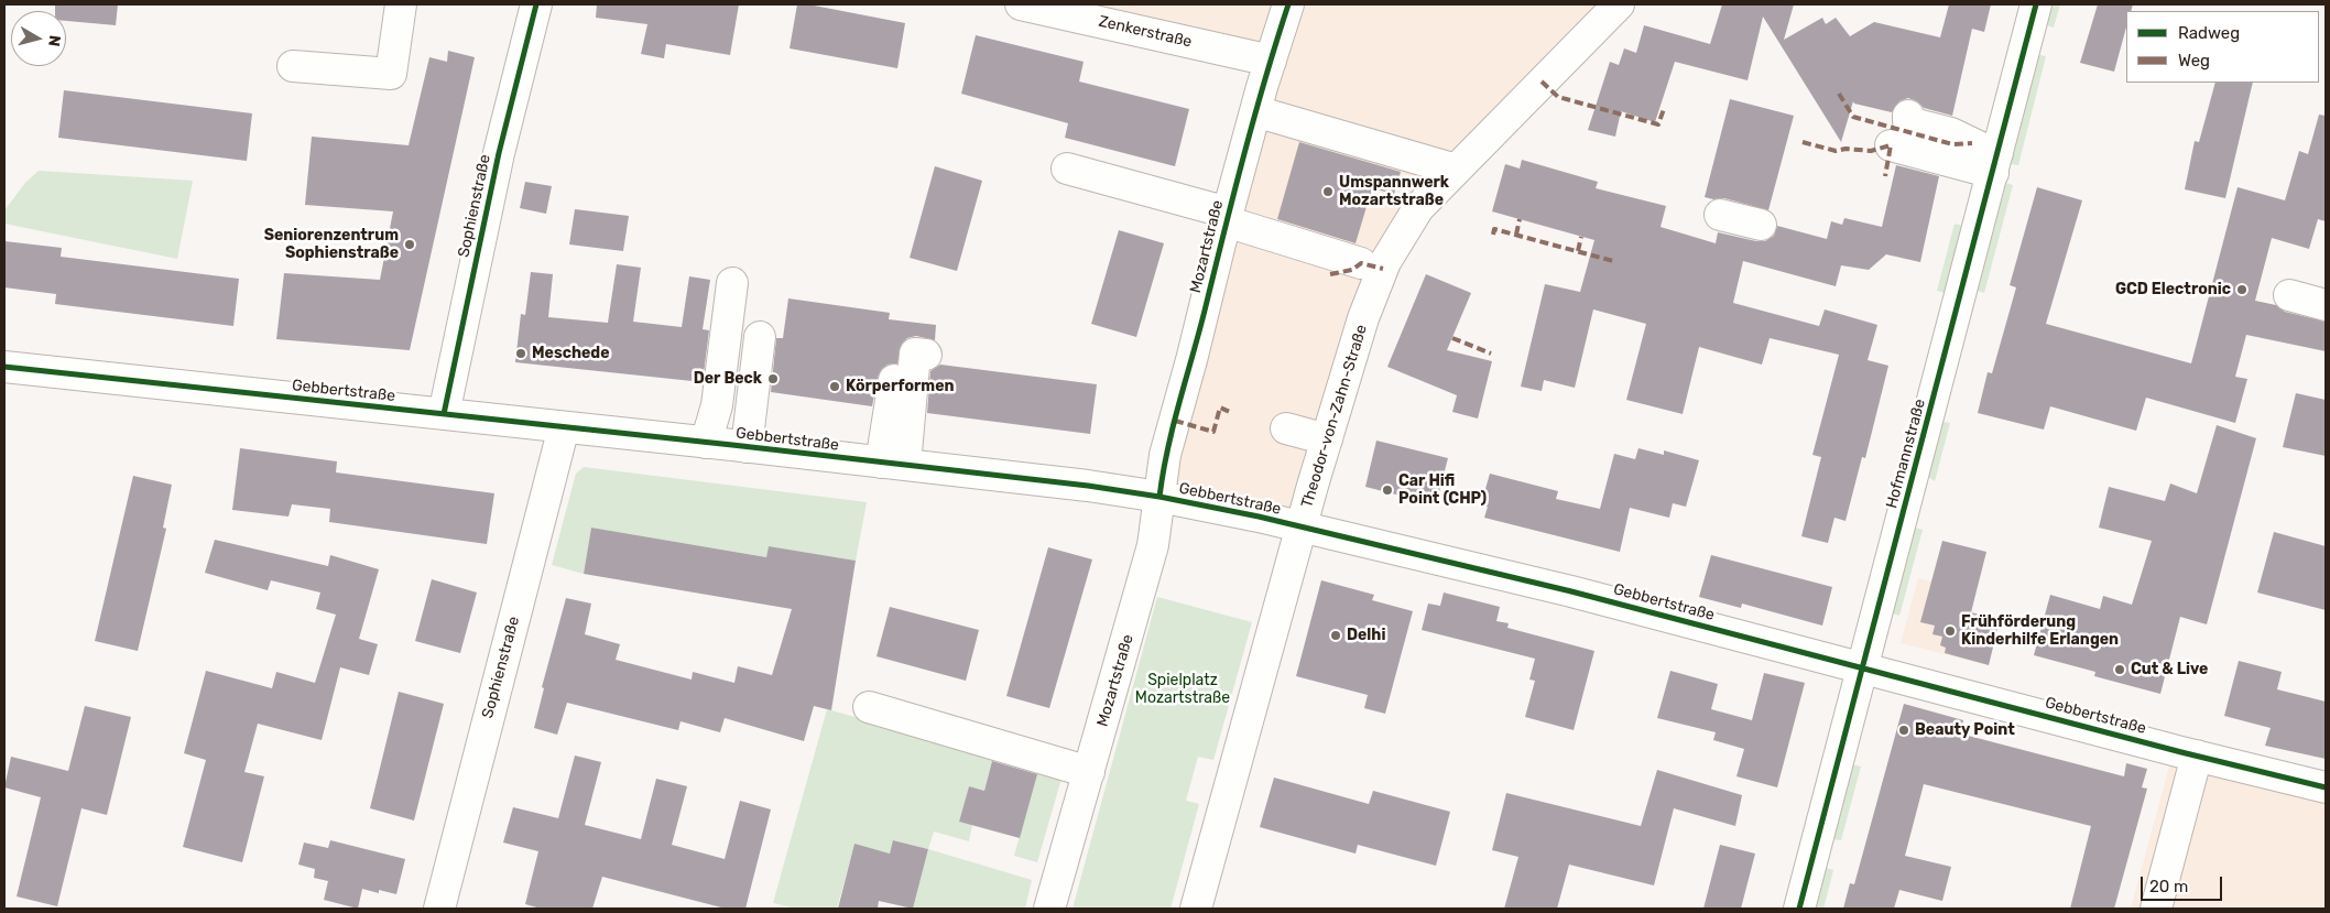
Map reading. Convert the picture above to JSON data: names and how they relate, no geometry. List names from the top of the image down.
{
  "streets": {
    "street": [
      "Zenkerstraße",
      "Sophienstraße",
      "Mozartstraße",
      "Gebbertstraße",
      "Theodor-von-Zahn-Straße",
      "Hofmannstraße"
    ]
  },
  "crossings": [
    ["Zenkerstraße", "Mozartstraße"],
    ["Sophienstraße", "Gebbertstraße"],
    ["Mozartstraße", "Gebbertstraße"],
    ["Gebbertstraße", "Theodor-von-Zahn-Straße"],
    ["Gebbertstraße", "Hofmannstraße"]
  ],
  "parks": ["Spielplatz Mozartstraße"],
  "places": [
    "Umspannwerk Mozartstraße",
    "Seniorenzentrum Sophienstraße",
    "GCD Electronic",
    "Meschede",
    "Der Beck",
    "Körperformen",
    "Car Hifi Point (CHP)",
    "Frühförderung Kinderhilfe Erlangen",
    "Delhi",
    "Cut & Live",
    "Beauty Point"
  ],
  "legend": ["Radweg", "Weg"],
  "scale_bar": "20 m",
  "north": "right"
}
